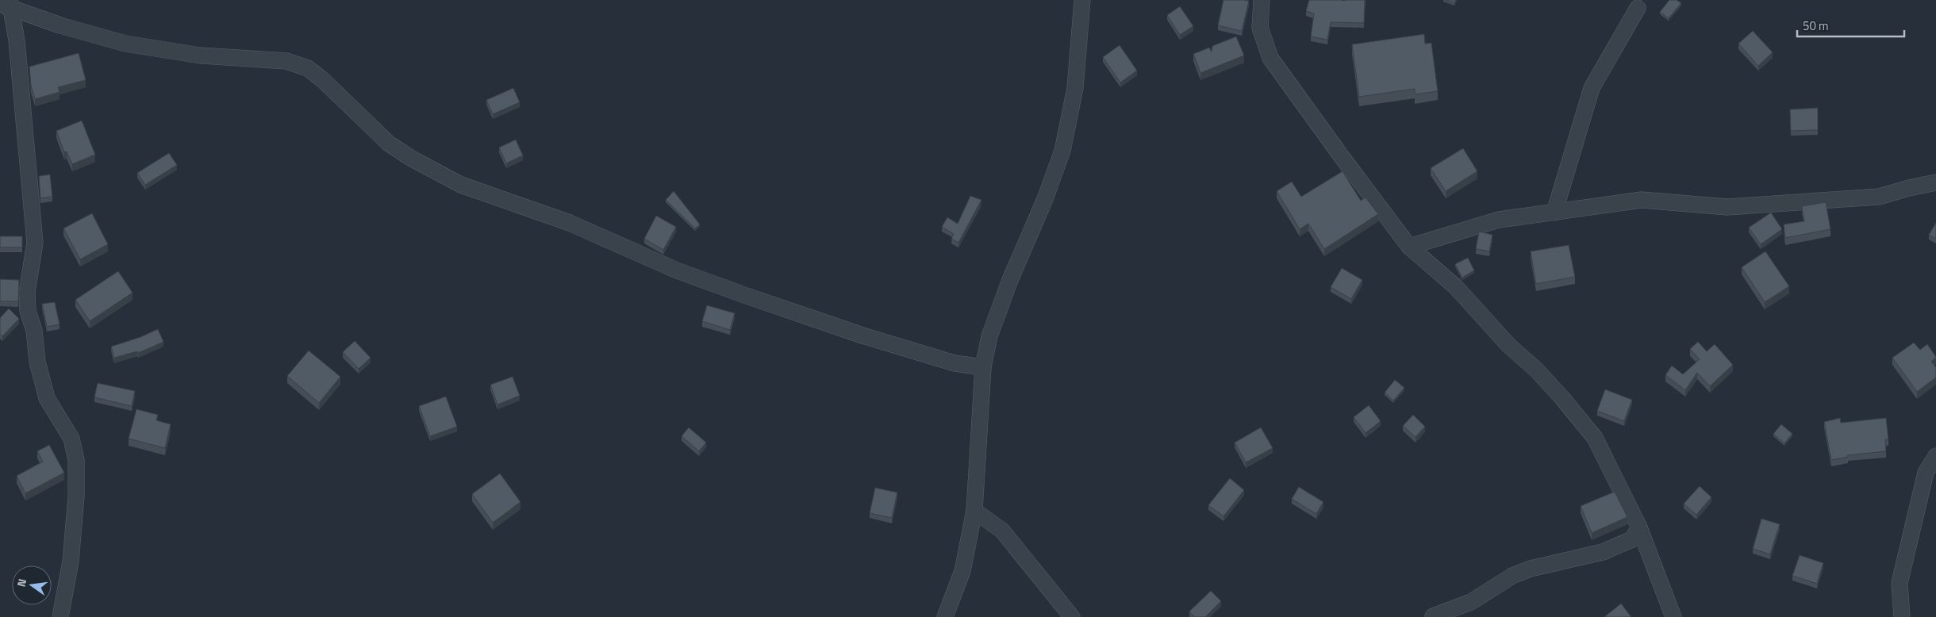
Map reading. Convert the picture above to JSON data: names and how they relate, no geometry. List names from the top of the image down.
{
  "scale_bar": "50 m",
  "north": "left"
}
